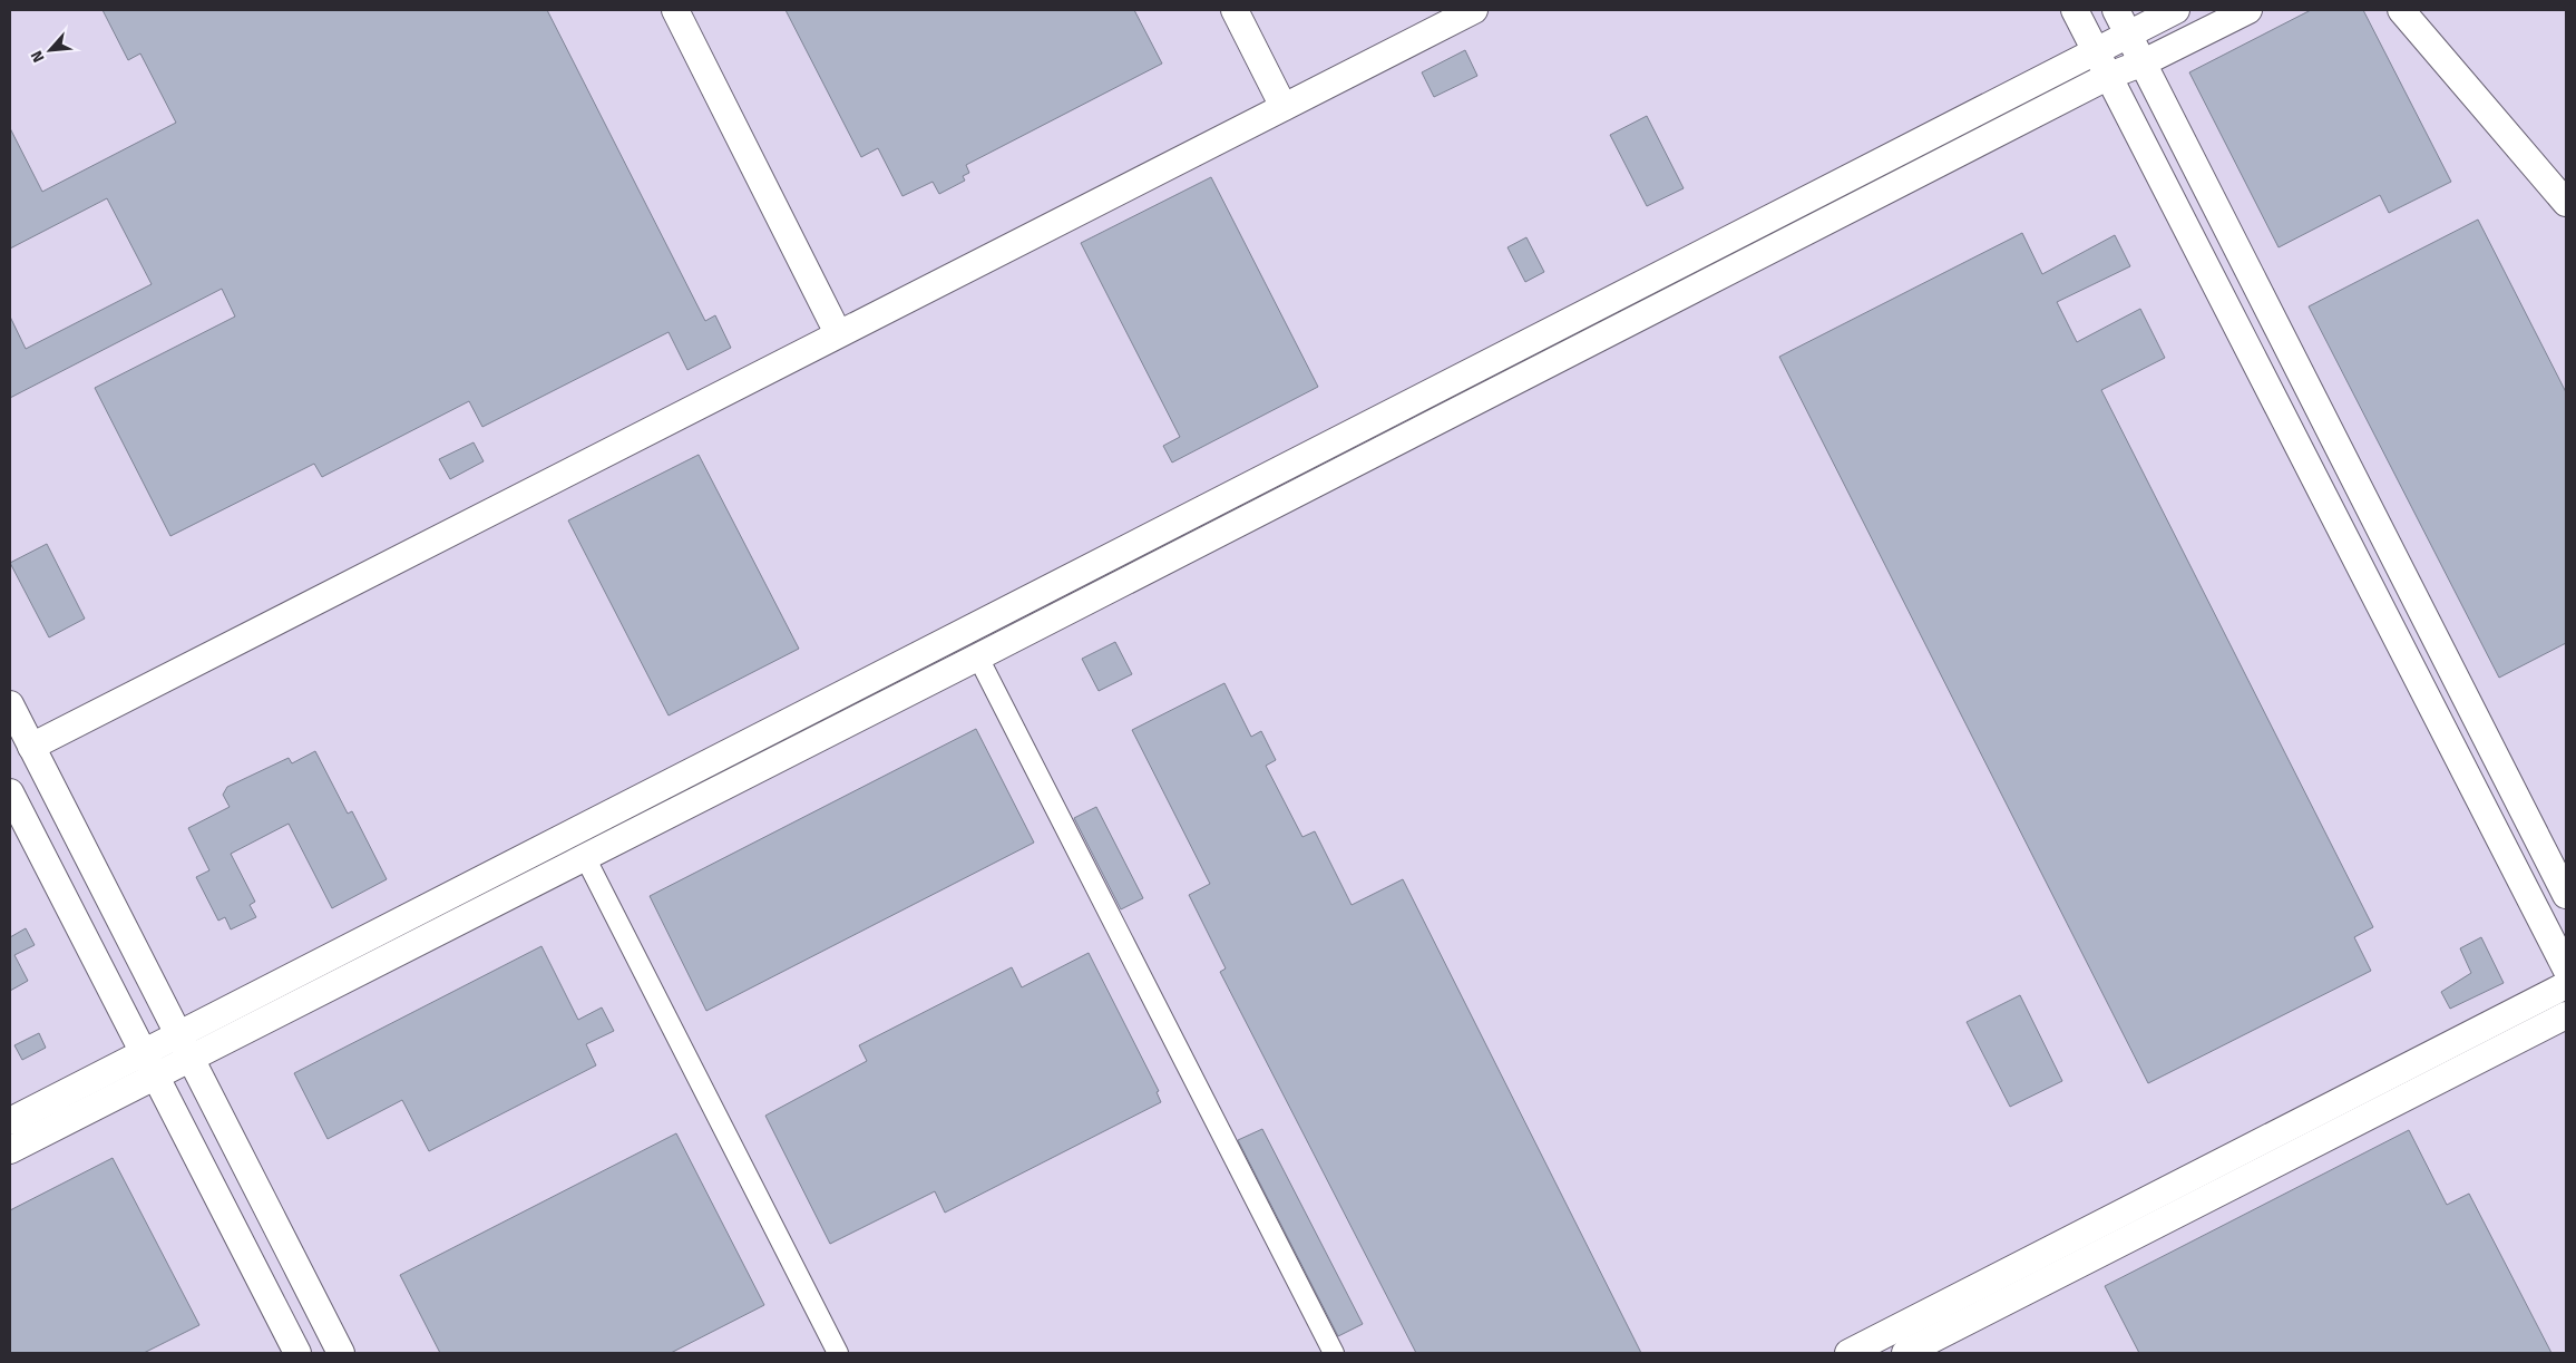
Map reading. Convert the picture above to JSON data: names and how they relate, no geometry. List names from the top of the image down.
{
  "north": "bottom left"
}
